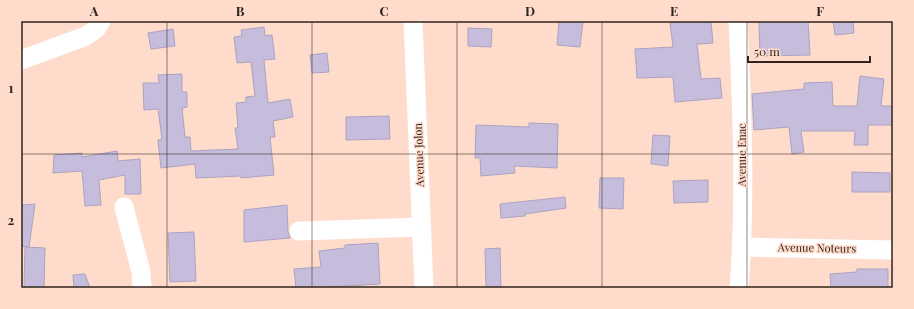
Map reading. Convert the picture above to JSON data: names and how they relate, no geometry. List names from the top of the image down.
{
  "streets": {
    "street": ["Avenue Jolon", "Avenue Enac", "Avenue Noteurs"]
  },
  "crossings": [
    ["Avenue Enac", "Avenue Noteurs"]
  ],
  "scale_bar": "50 m",
  "grid": {
    "columns": [
      "A",
      "B",
      "C",
      "D",
      "E",
      "F"
    ],
    "rows": ["1", "2"]
  }
}
